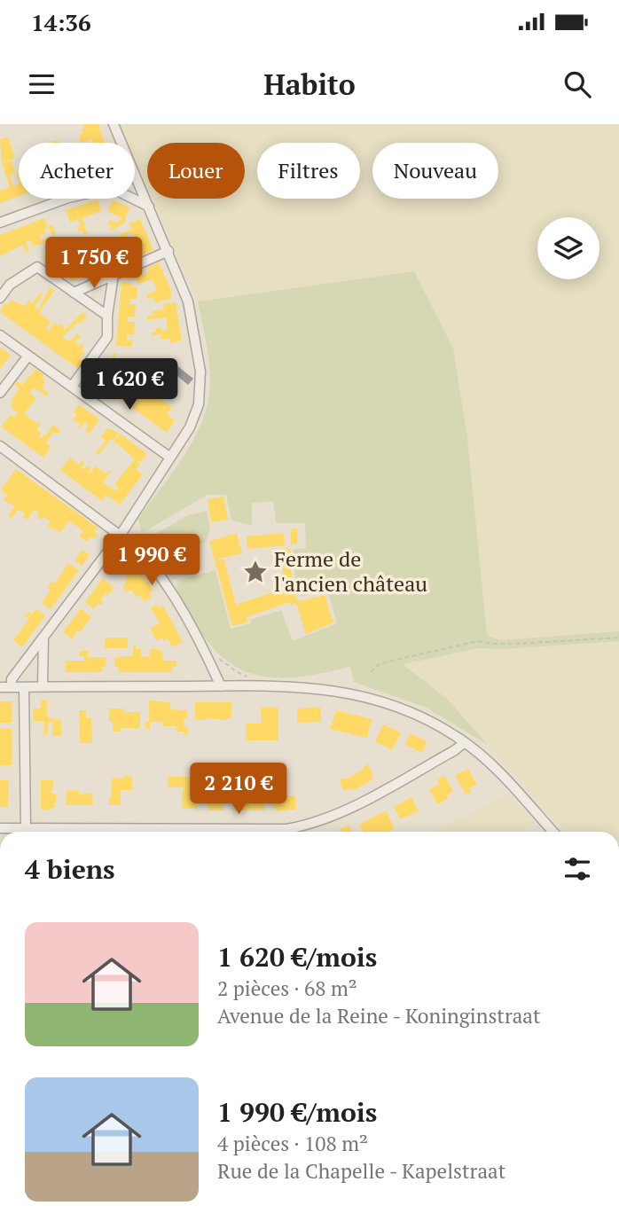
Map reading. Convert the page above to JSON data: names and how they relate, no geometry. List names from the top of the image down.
{
  "places": {
    "place": ["Ferme de l'ancien château"]
  },
  "page": {
    "status": "14:36",
    "header": "Habito",
    "chip": [
      "Acheter",
      "Louer",
      "Filtres",
      "Nouveau"
    ],
    "price": [
      "1 750 €",
      "1 620 €",
      "1 990 €",
      "2 210 €"
    ],
    "heading": "4 biens",
    "list": [
      {
        "name": "1 620 €/mois",
        "note": "2 pièces · 68 m² · Avenue de la Reine - Koninginstraat"
      },
      {
        "name": "1 990 €/mois",
        "note": "4 pièces · 108 m² · Rue de la Chapelle - Kapelstraat"
      }
    ]
  }
}
